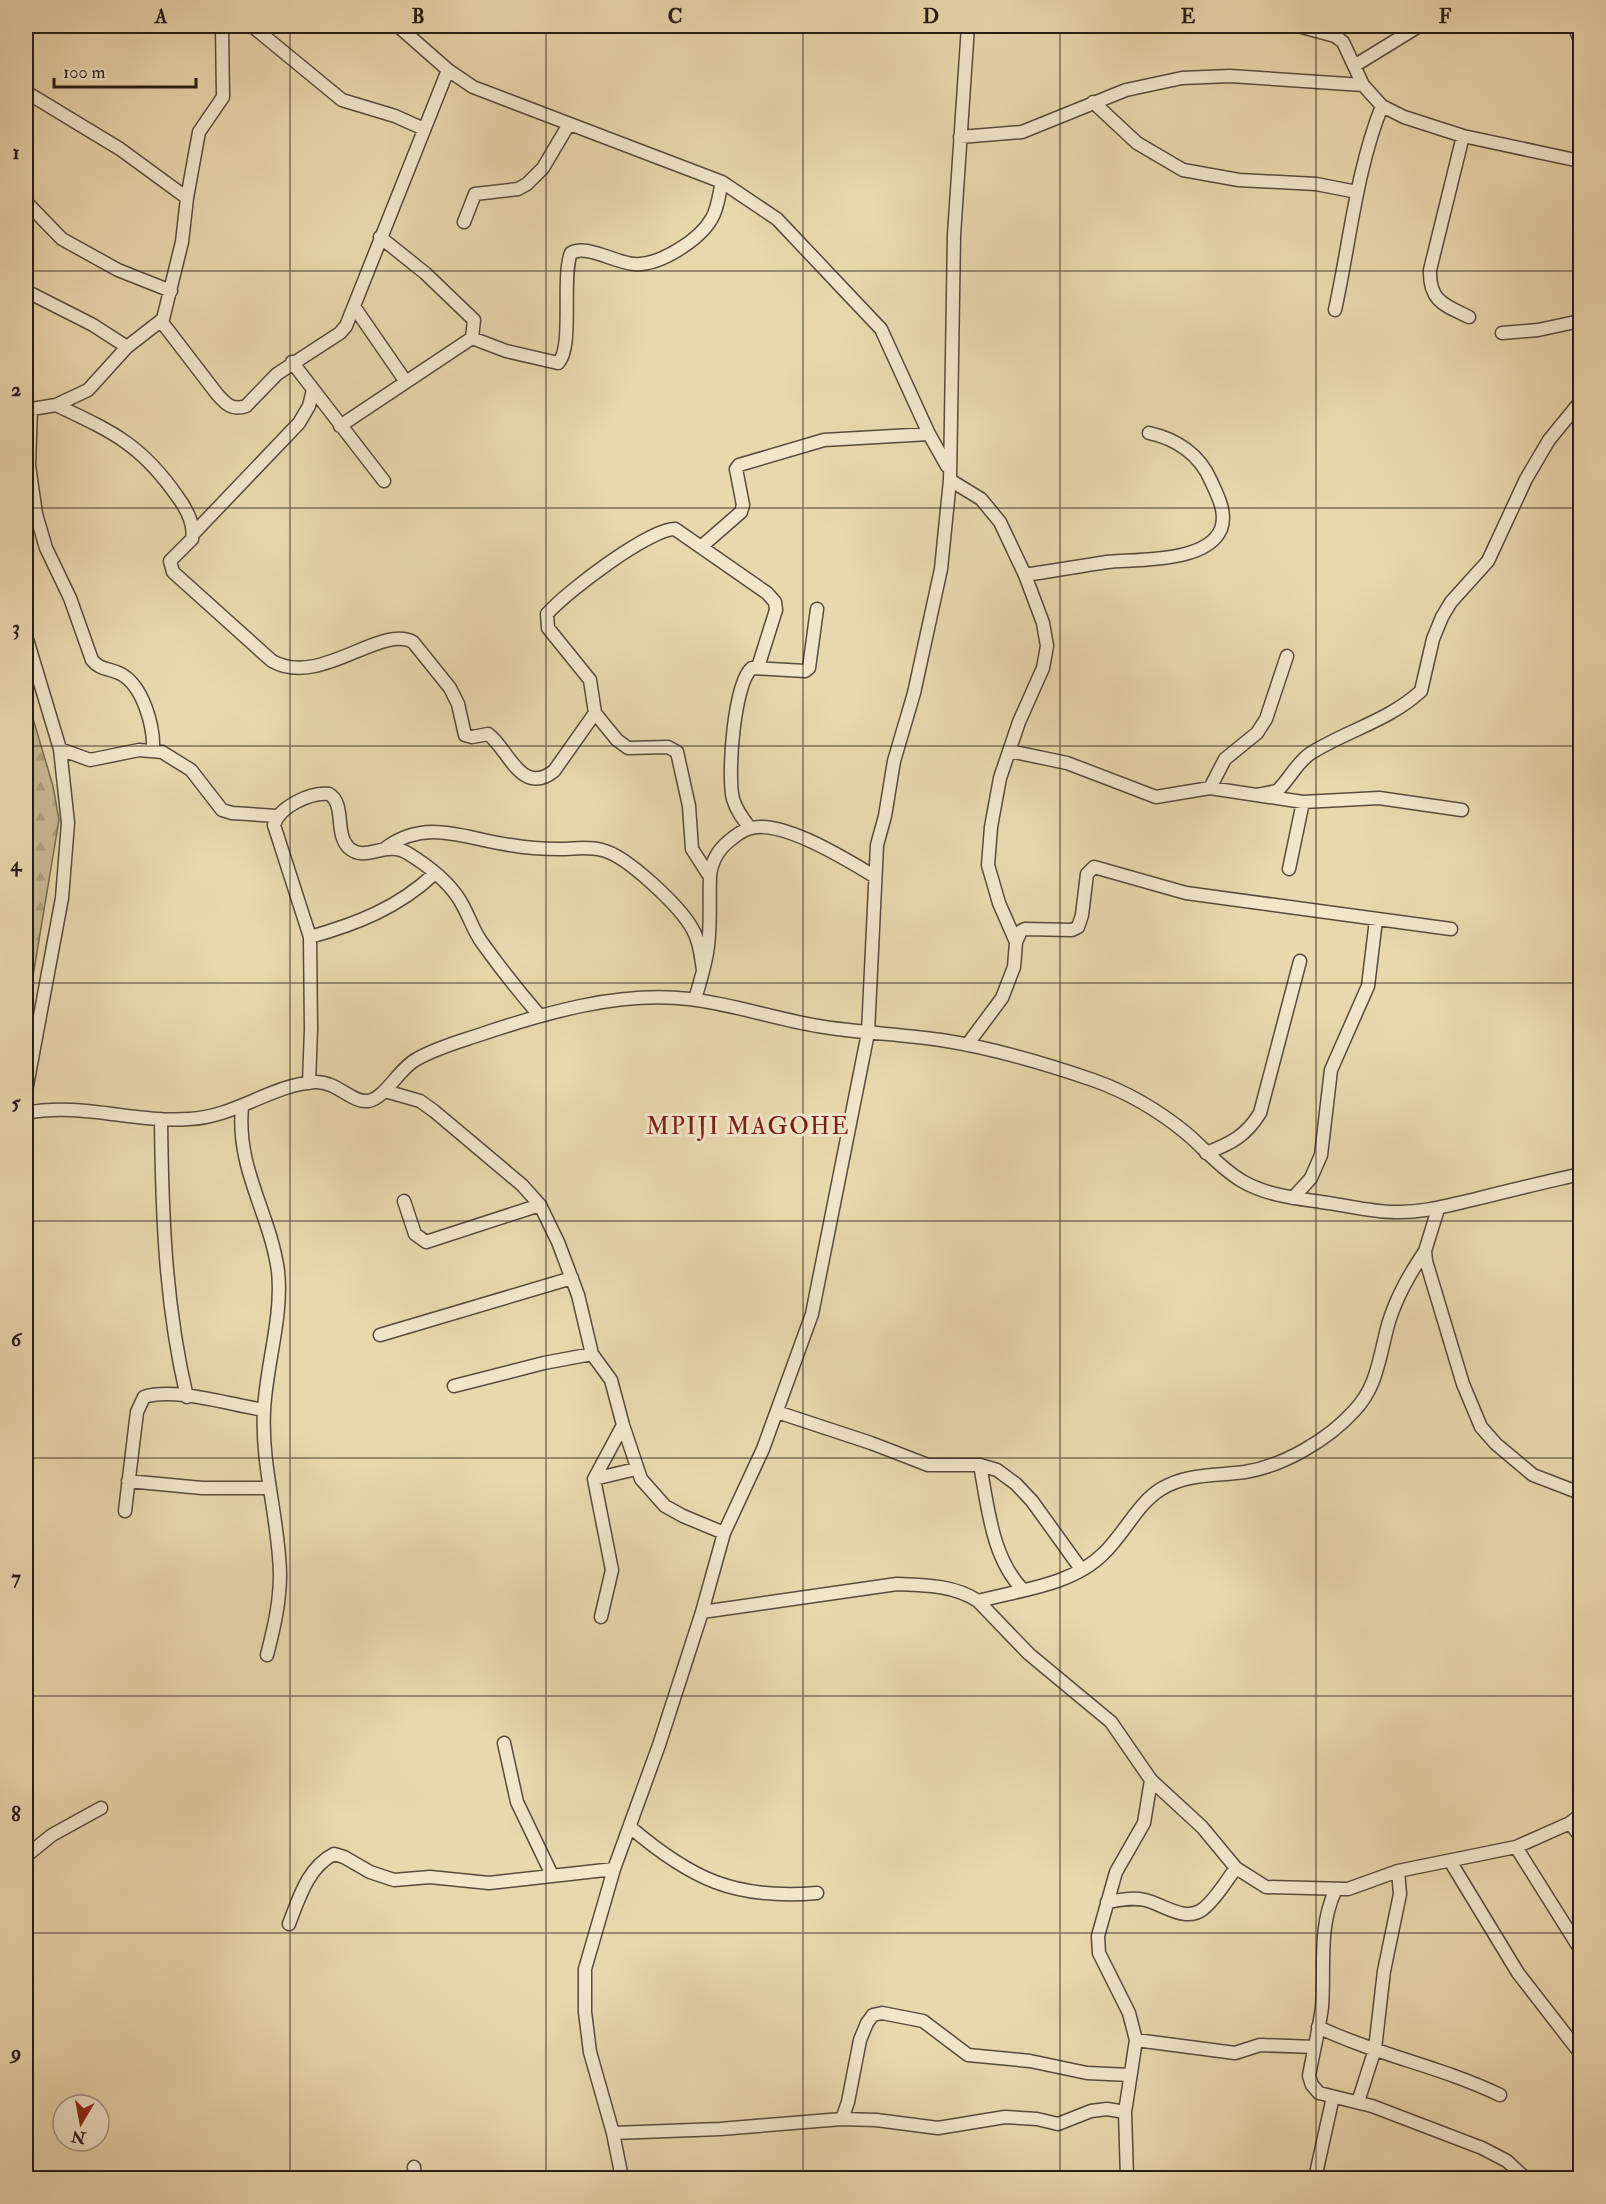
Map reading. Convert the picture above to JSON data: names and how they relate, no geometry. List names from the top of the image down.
{
  "districts": ["MPIJI MAGOHE"],
  "scale_bar": "100 m",
  "north": "bottom",
  "grid": {
    "columns": [
      "A",
      "B",
      "C",
      "D",
      "E",
      "F"
    ],
    "rows": [
      "1",
      "2",
      "3",
      "4",
      "5",
      "6",
      "7",
      "8",
      "9"
    ]
  }
}
